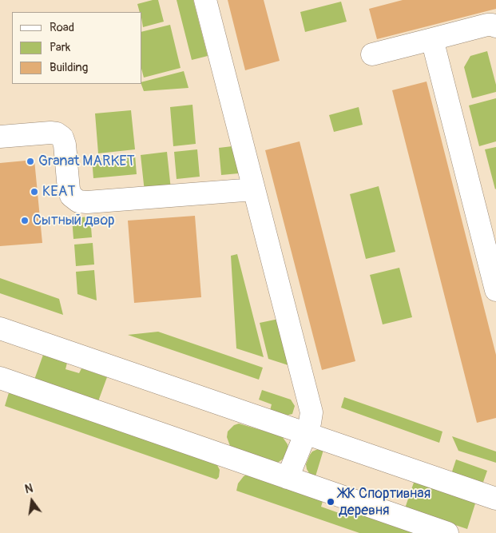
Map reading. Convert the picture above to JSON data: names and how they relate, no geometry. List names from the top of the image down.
{
  "places": [
    "Granat MARKET",
    "КЕАТ",
    "Сытный двор",
    "ЖК Спортивная деревня"
  ],
  "legend": ["Road", "Park", "Building"],
  "north": "top"
}
